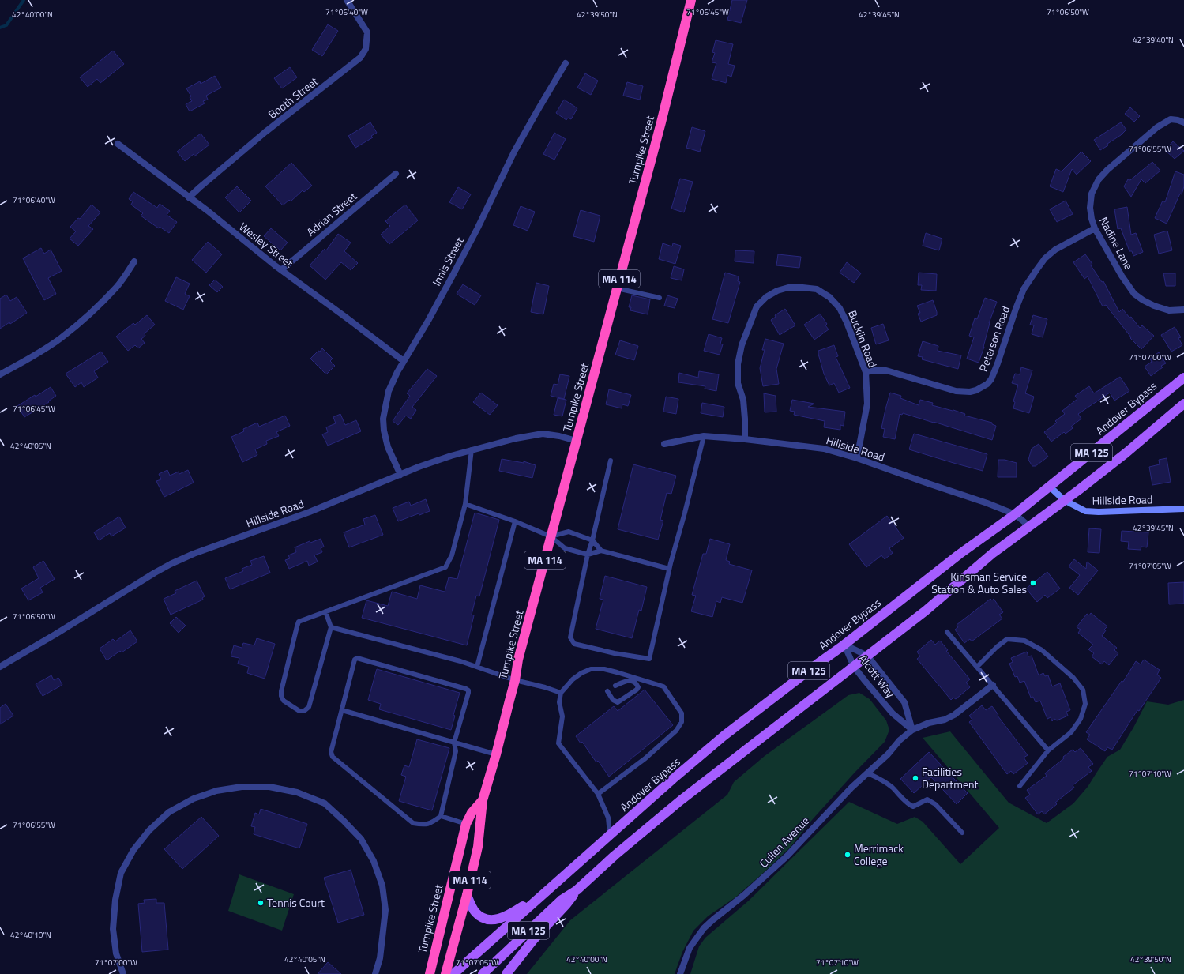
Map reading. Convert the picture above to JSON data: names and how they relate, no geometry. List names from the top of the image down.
{
  "streets": {
    "highway": ["Turnpike Street", "MA 114"],
    "main road": ["Andover Bypass", "MA 125"],
    "street": [
      "Booth Street",
      "Adrian Street",
      "Nadine Lane",
      "Wesley Street",
      "Innis Street",
      "Bucklin Road",
      "Peterson Road",
      "Hillside Road",
      "Alcott Way",
      "Cullen Avenue"
    ]
  },
  "crossings": [
    ["Booth Street", "Wesley Street"],
    ["Turnpike Street", "Hillside Road"],
    ["Adrian Street", "Wesley Street"],
    ["Nadine Lane", "Peterson Road"],
    ["Wesley Street", "Innis Street"],
    ["Innis Street", "Hillside Road"],
    ["Bucklin Road", "Peterson Road"],
    ["Bucklin Road", "Hillside Road"],
    ["Andover Bypass", "Hillside Road"],
    ["Andover Bypass", "Alcott Way"],
    ["Hillside Road", "MA 125"],
    ["MA 125", "Alcott Way"],
    ["Alcott Way", "Cullen Avenue"]
  ],
  "places": [
    "Kinsman Service Station & Auto Sales",
    "Facilities Department",
    "Merrimack College",
    "Tennis Court"
  ],
  "coordinates": [
    "71°06'40\"W",
    "71°06'45\"W",
    "71°06'50\"W",
    "42°40'00\"N",
    "42°39'50\"N",
    "42°39'45\"N",
    "42°39'40\"N",
    "71°06'55\"W",
    "71°07'00\"W",
    "42°40'05\"N",
    "71°07'05\"W",
    "71°07'10\"W",
    "42°40'10\"N"
  ]
}
